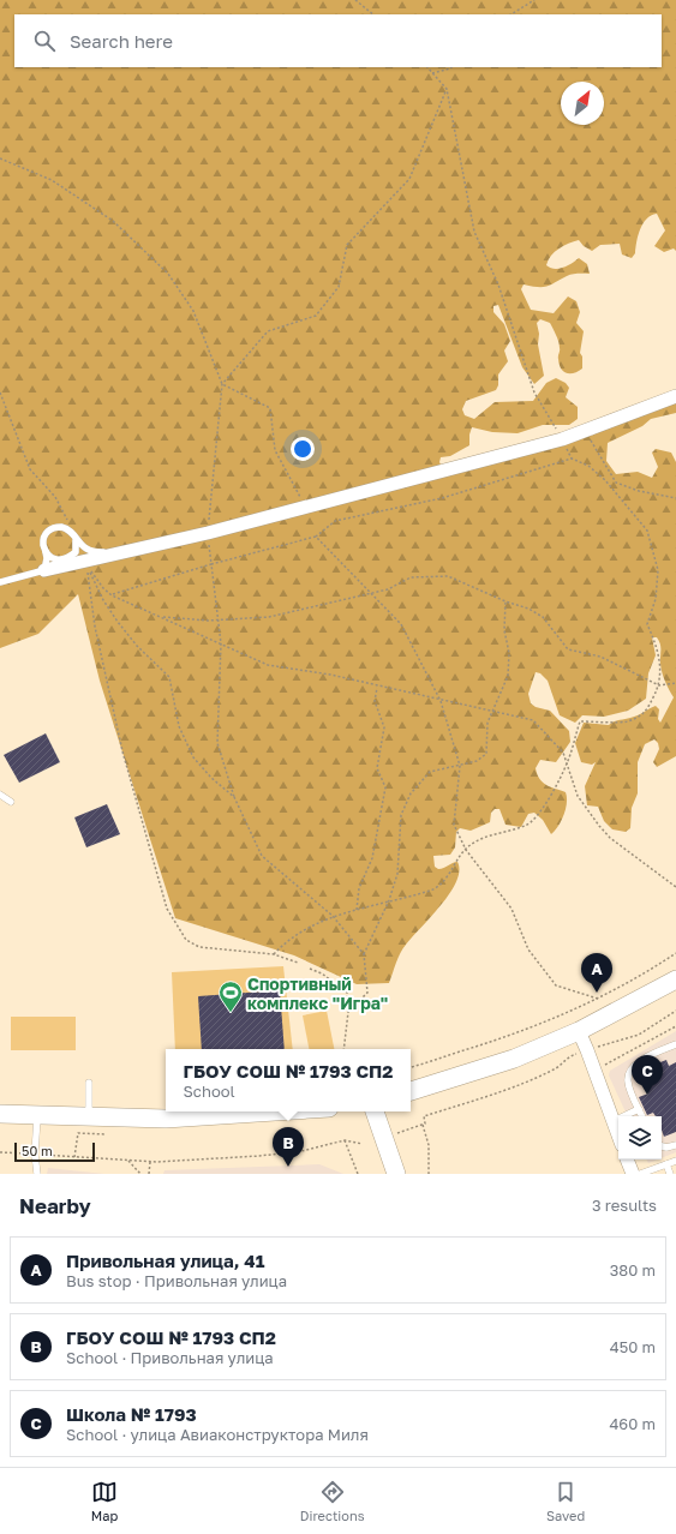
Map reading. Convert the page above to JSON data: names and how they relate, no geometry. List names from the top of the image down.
{
  "places": {
    "sports": ["Спортивный комплекс \"Игра\""]
  },
  "scale_bar": "50 m",
  "north": "top right",
  "page": {
    "search": "Search here",
    "pins": ["A", "C", "B"],
    "popup": ["ГБОУ СОШ № 1793 СП2", "School"],
    "scale": "50 m",
    "heading": ["Nearby", "3 results"],
    "list": [
      {
        "mark": "A",
        "name": "Привольная улица, 41",
        "note": "Bus stop · Привольная улица",
        "value": "380 m"
      },
      {
        "mark": "B",
        "name": "ГБОУ СОШ № 1793 СП2",
        "note": "School · Привольная улица",
        "value": "450 m"
      },
      {
        "mark": "C",
        "name": "Школа № 1793",
        "note": "School · улица Авиаконструктора Миля",
        "value": "460 m"
      }
    ],
    "nav": ["Map", "Directions", "Saved"]
  }
}
